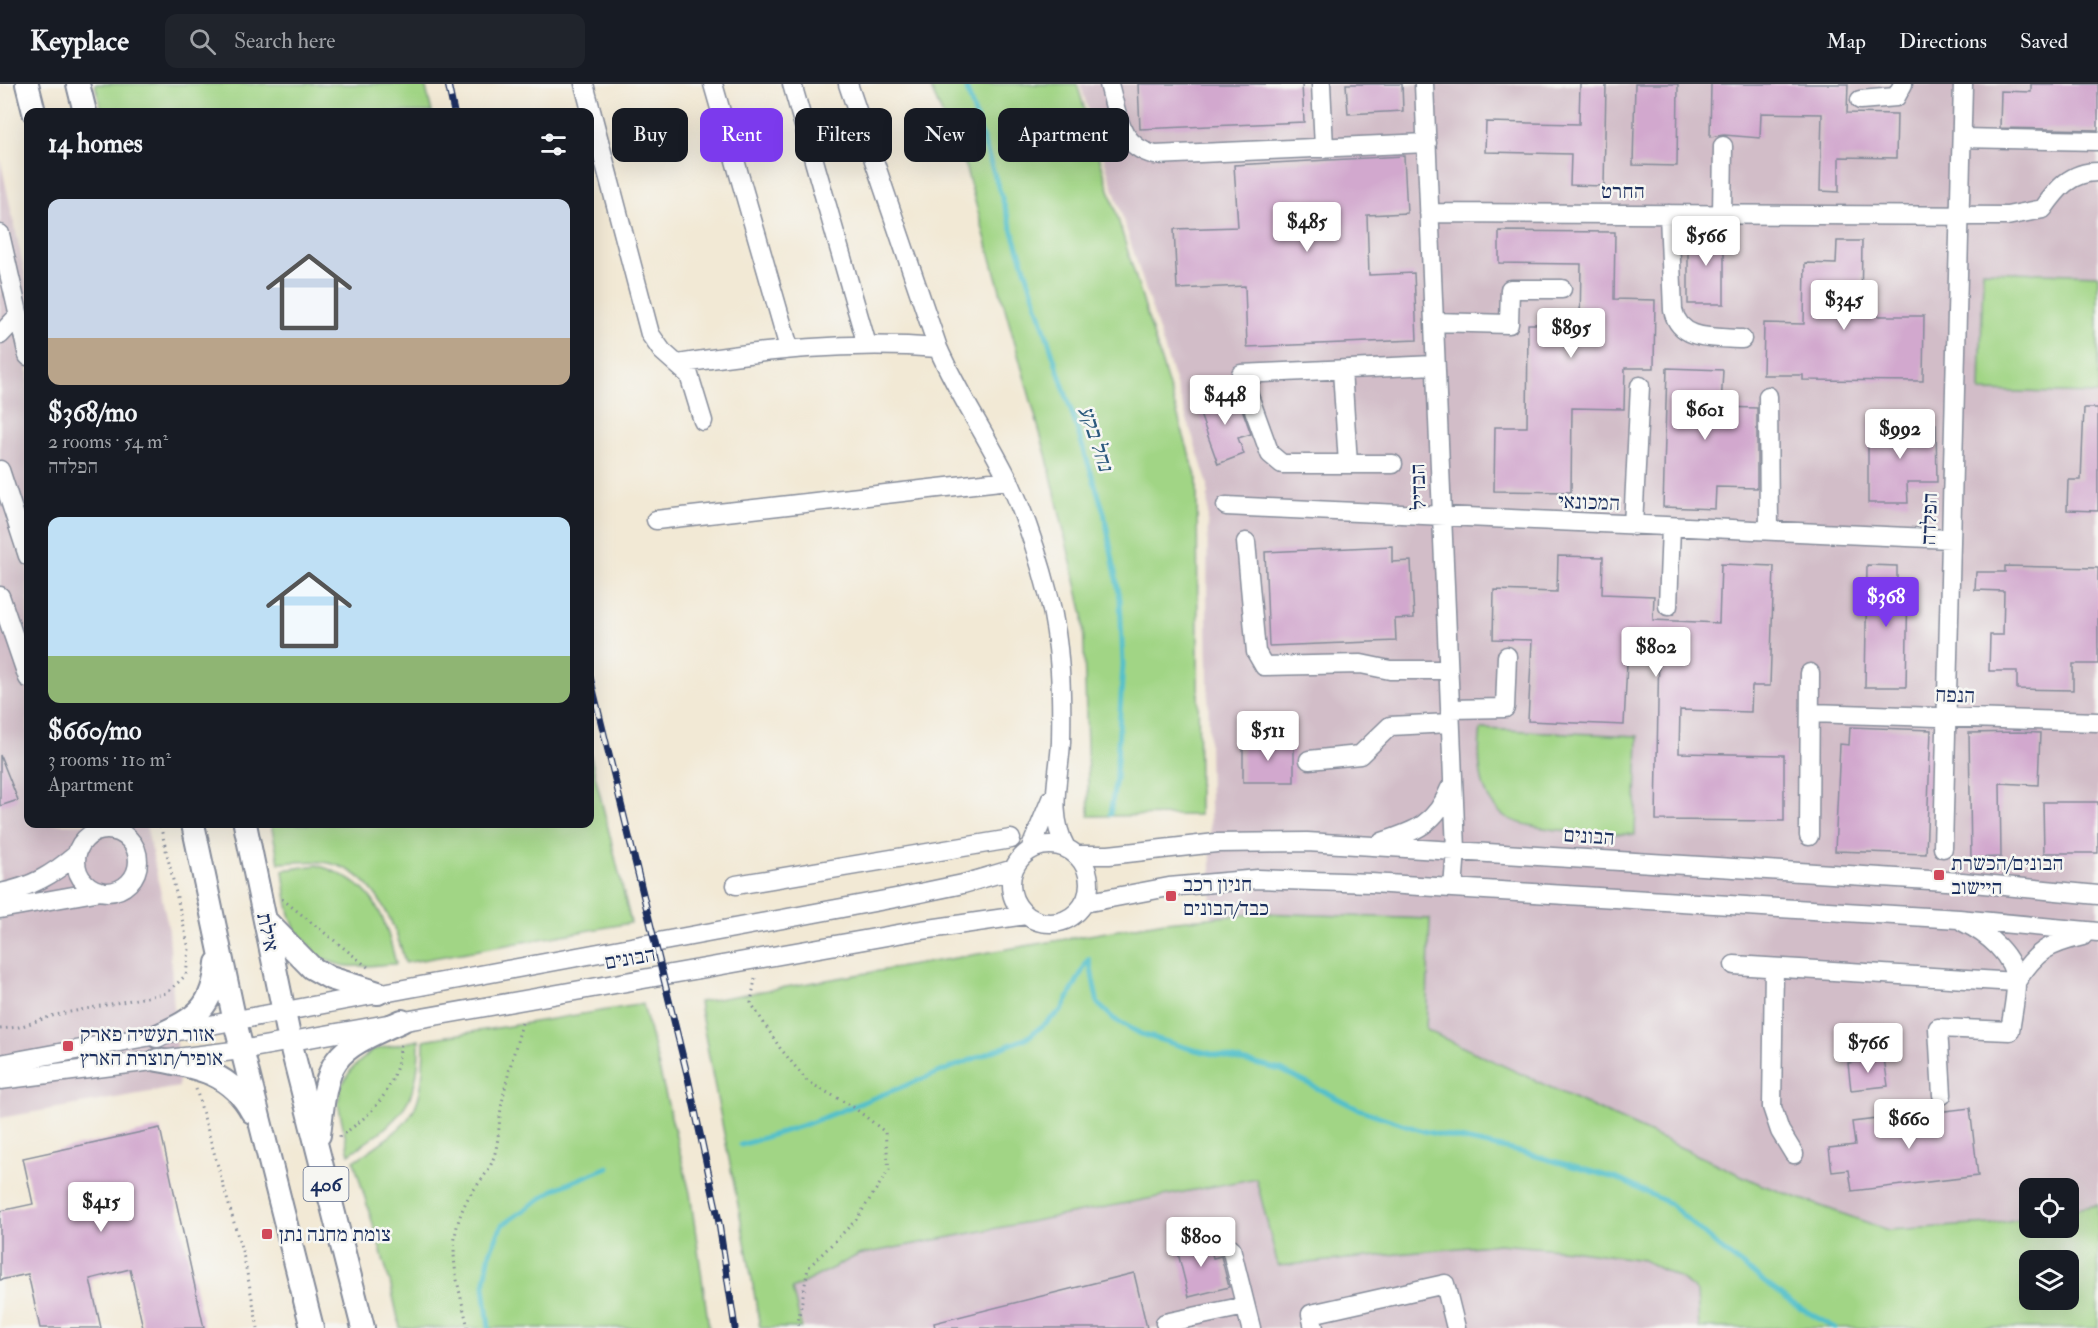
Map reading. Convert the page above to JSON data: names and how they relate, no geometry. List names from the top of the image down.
{
  "streets": {
    "main road": ["אילת", "406"],
    "street": [
      "החרט",
      "הבדיל",
      "המכונאי",
      "הפלדה",
      "הנפח",
      "הבונים"
    ]
  },
  "crossings": [
    ["החרט", "הבדיל"],
    ["החרט", "הפלדה"],
    ["הבדיל", "המכונאי"],
    ["הבדיל", "הבונים"],
    ["המכונאי", "הפלדה"],
    ["הפלדה", "הנפח"],
    ["הבונים", "אילת"],
    ["הבונים", "406"],
    ["אילת", "406"]
  ],
  "water": ["נחל בקע"],
  "places": {
    "transit": [
      "הבונים/הכשרת היישוב",
      "חניון רכב כבד/הבונים",
      "אזור תעשיה פארק אופיר/תוצרת הארץ",
      "צומת מחנה נתן"
    ]
  },
  "page": {
    "header": "Keyplace",
    "search": "Search here",
    "nav": ["Map", "Directions", "Saved"],
    "chip": [
      "Buy",
      "Rent",
      "Filters",
      "New",
      "Apartment"
    ],
    "heading": "14 homes",
    "list": [
      {
        "name": "$368/mo",
        "note": "2 rooms · 54 m² · הפלדה"
      },
      {
        "name": "$660/mo",
        "note": "3 rooms · 110 m² · Apartment"
      }
    ],
    "price": [
      "$485",
      "$566",
      "$345",
      "$895",
      "$448",
      "$601",
      "$992",
      "$368",
      "$802",
      "$511",
      "$766",
      "$660",
      "$415",
      "$800"
    ]
  }
}
